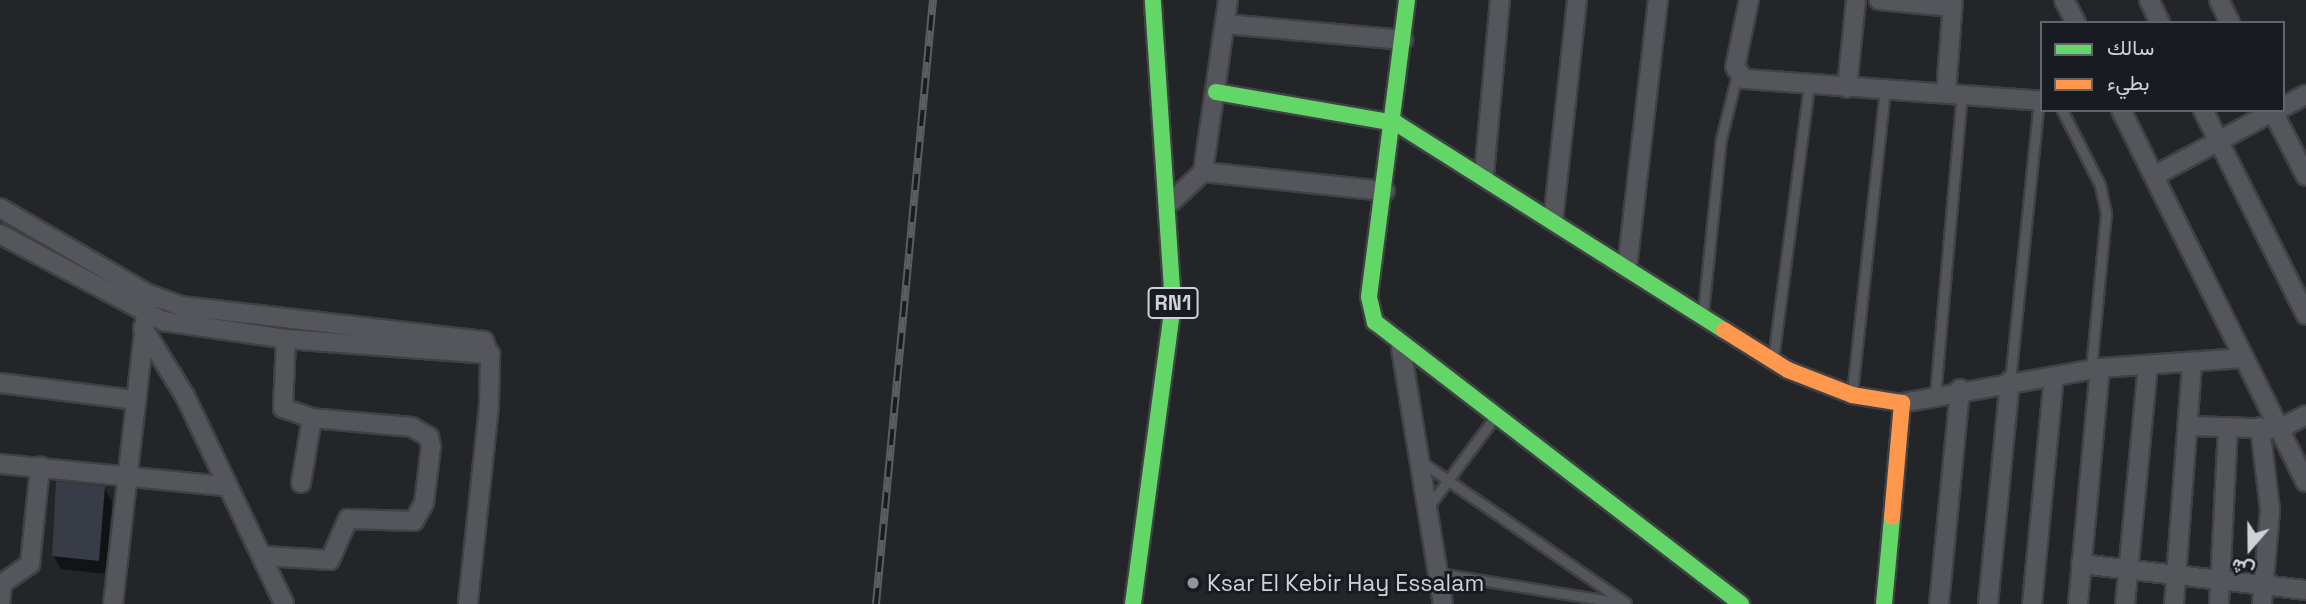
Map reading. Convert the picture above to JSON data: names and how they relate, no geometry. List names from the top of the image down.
{
  "streets": {
    "street": ["RN1"]
  },
  "places": ["Ksar El Kebir Hay Essalam"],
  "legend": ["سالك", "بطيء"],
  "north": "bottom"
}
